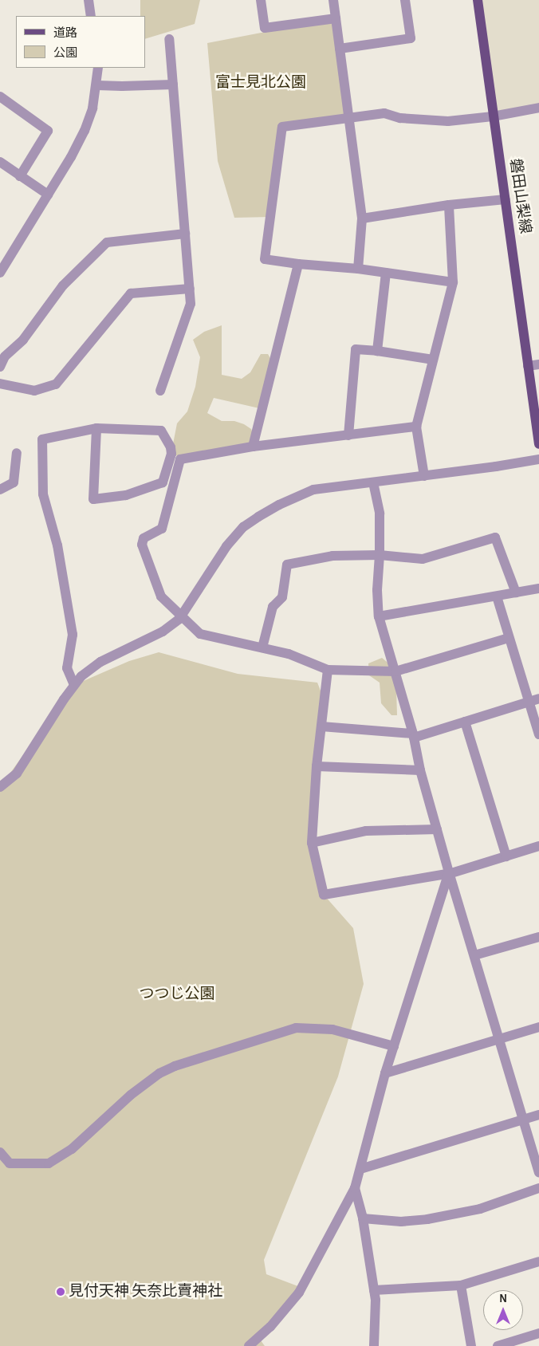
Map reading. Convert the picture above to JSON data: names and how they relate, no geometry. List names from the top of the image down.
{
  "streets": {
    "main road": ["磐田山梨線"]
  },
  "parks": ["富士見北公園", "つつじ公園"],
  "places": ["見付天神 矢奈比賣神社"],
  "legend": ["道路", "公園"],
  "north": "top"
}
